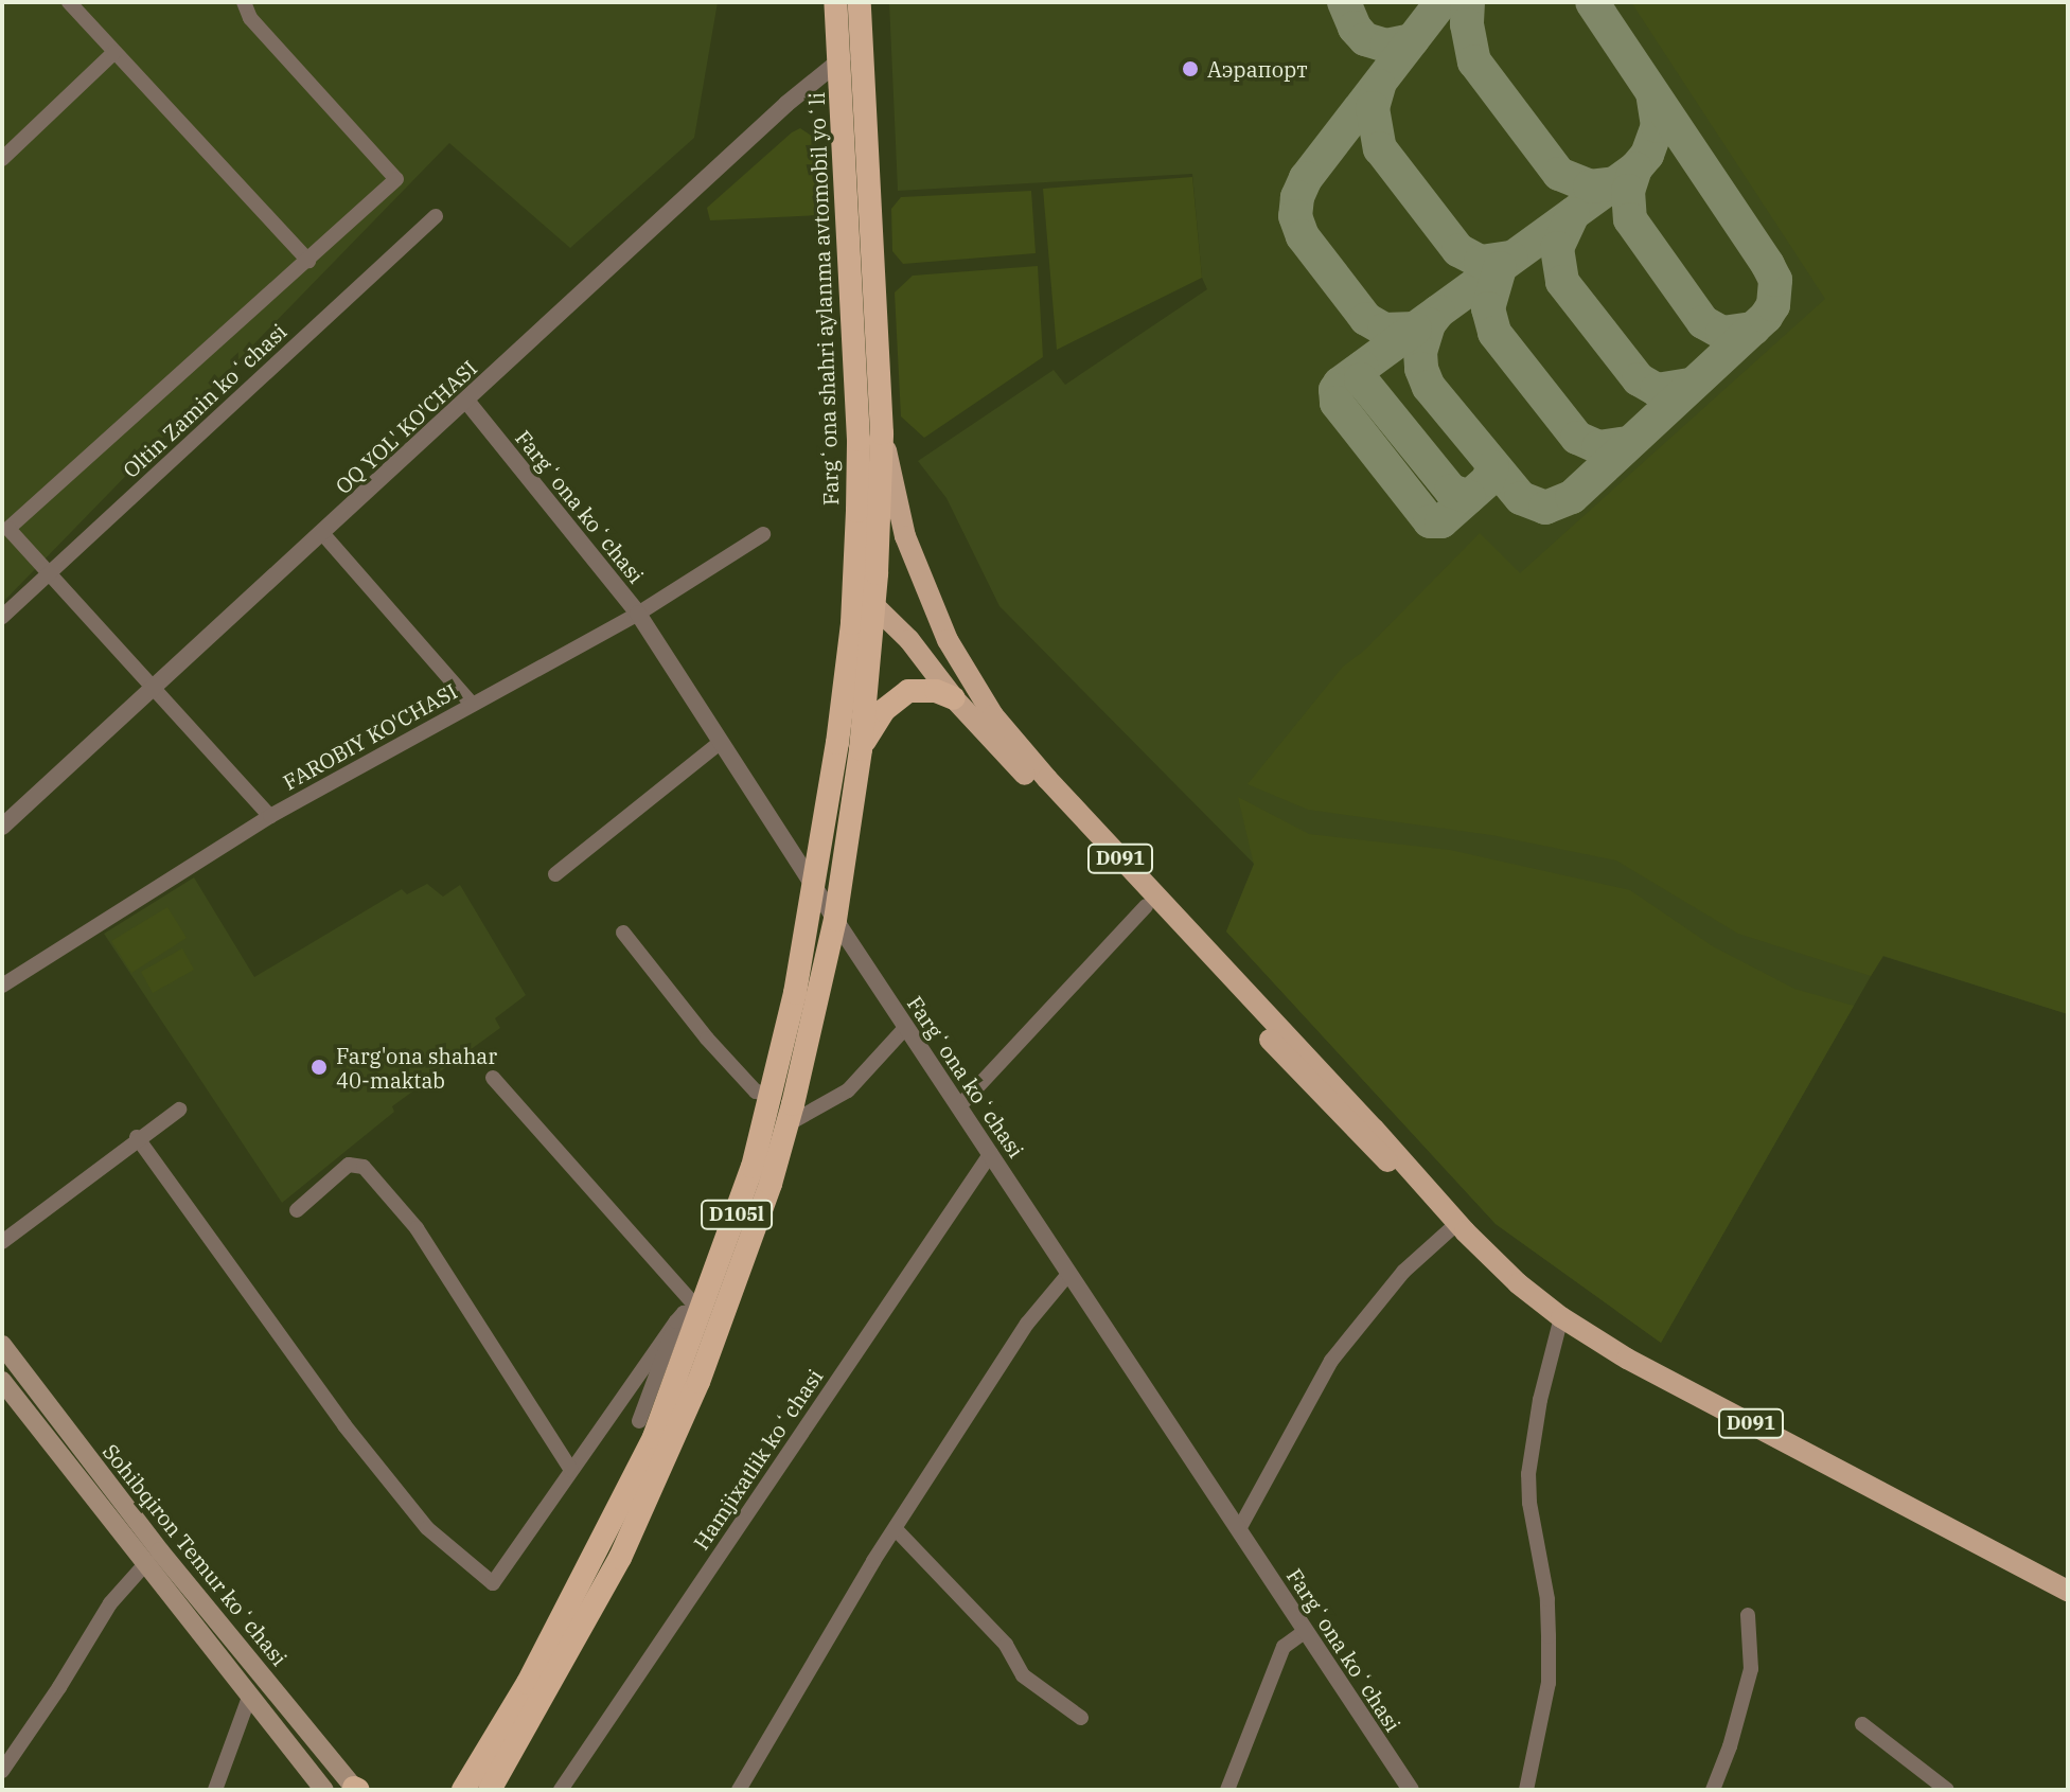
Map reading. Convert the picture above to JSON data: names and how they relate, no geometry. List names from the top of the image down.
{
  "streets": {
    "highway": ["Fargʻona shahri aylanma avtomobil yoʻli", "D091", "D105l"],
    "main road": ["Sohibqiron Temur koʻchasi"],
    "street": [
      "Oltin Zamin koʻchasi",
      "OQ YOL' KO'CHASI",
      "Fargʻona koʻchasi",
      "FAROBIY KO'CHASI",
      "Hamjixatlik koʻchasi"
    ]
  },
  "crossings": [
    ["Fargʻona shahri aylanma avtomobil yoʻli", "OQ YOL' KO'CHASI"],
    ["Fargʻona shahri aylanma avtomobil yoʻli", "Fargʻona koʻchasi"],
    ["Fargʻona shahri aylanma avtomobil yoʻli", "D091"],
    ["OQ YOL' KO'CHASI", "Fargʻona koʻchasi"],
    ["Fargʻona koʻchasi", "FAROBIY KO'CHASI"],
    ["Fargʻona koʻchasi", "Hamjixatlik koʻchasi"]
  ],
  "places": ["Аэрапорт", "Farg'ona shahar 40-maktab"]
}
